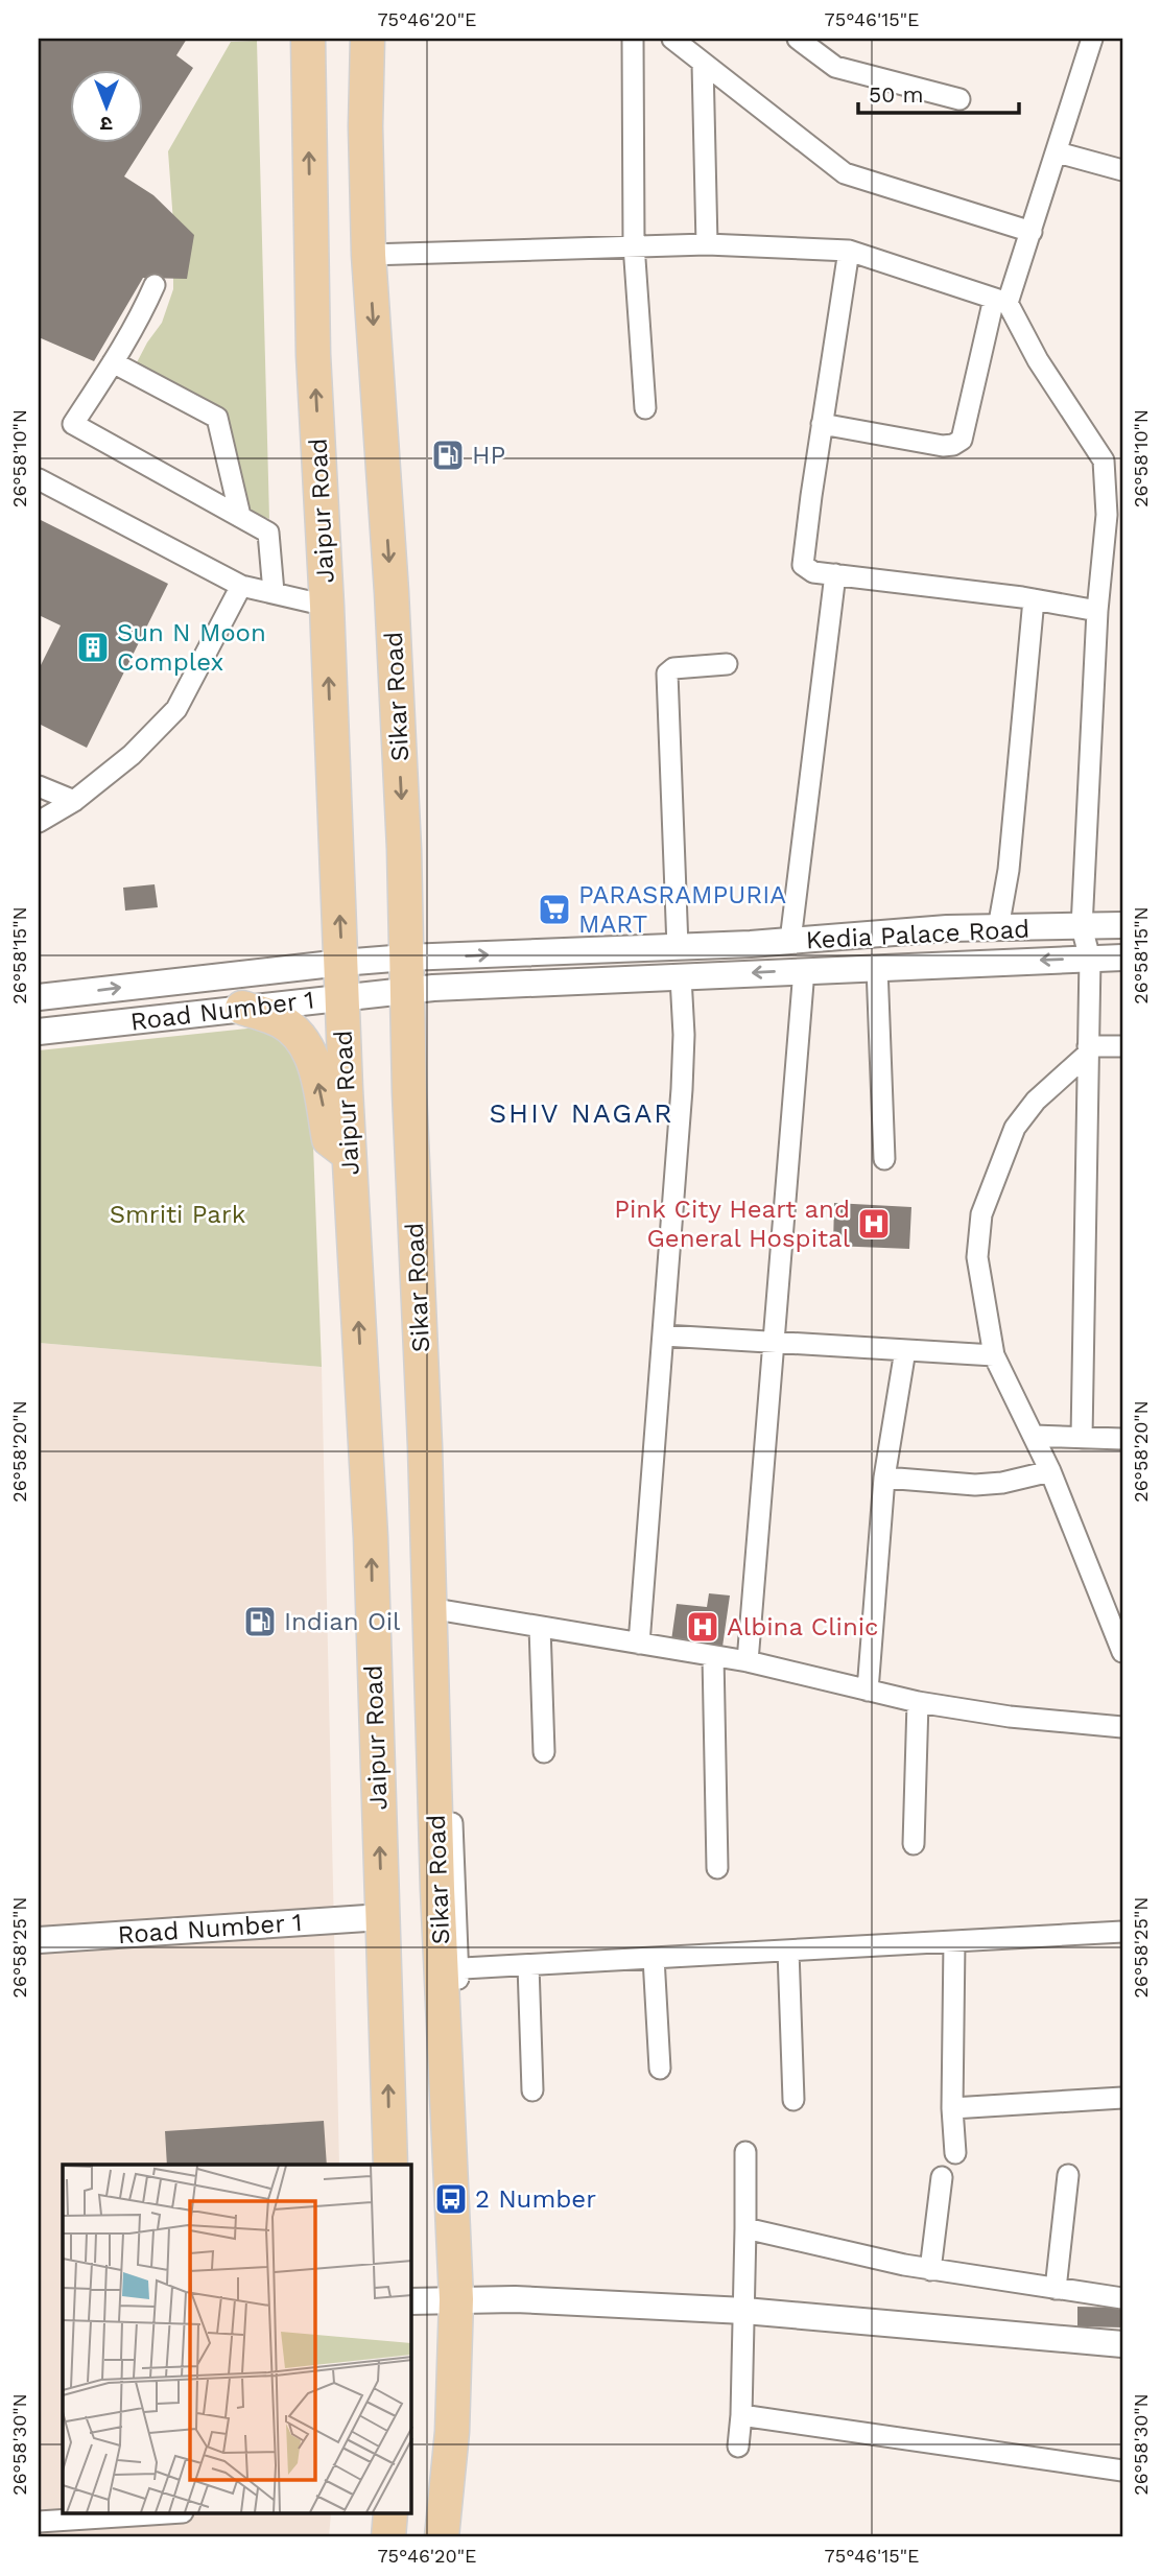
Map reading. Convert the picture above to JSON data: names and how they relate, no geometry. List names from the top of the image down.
{
  "streets": {
    "main road": ["Jaipur Road", "Sikar Road"],
    "street": ["Kedia Palace Road", "Road Number 1"]
  },
  "crossings": [
    ["Jaipur Road", "Road Number 1"],
    ["Sikar Road", "Kedia Palace Road"],
    ["Sikar Road", "Road Number 1"],
    ["Kedia Palace Road", "Road Number 1"]
  ],
  "one_way": ["Jaipur Road"],
  "districts": ["SHIV NAGAR"],
  "parks": ["Smriti Park"],
  "places": {
    "fuel station": ["HP", "Indian Oil"],
    "building": ["Sun N Moon Complex"],
    "supermarket": ["PARASRAMPURIA MART"],
    "hospital": ["Pink City Heart and General Hospital", "Albina Clinic"],
    "bus stop": ["2 Number"]
  },
  "scale_bar": "50 m",
  "north": "bottom",
  "coordinates": [
    "75°46'20\"E",
    "75°46'15\"E",
    "26°58'10\"N",
    "26°58'15\"N",
    "26°58'20\"N",
    "26°58'25\"N",
    "26°58'30\"N"
  ]
}
